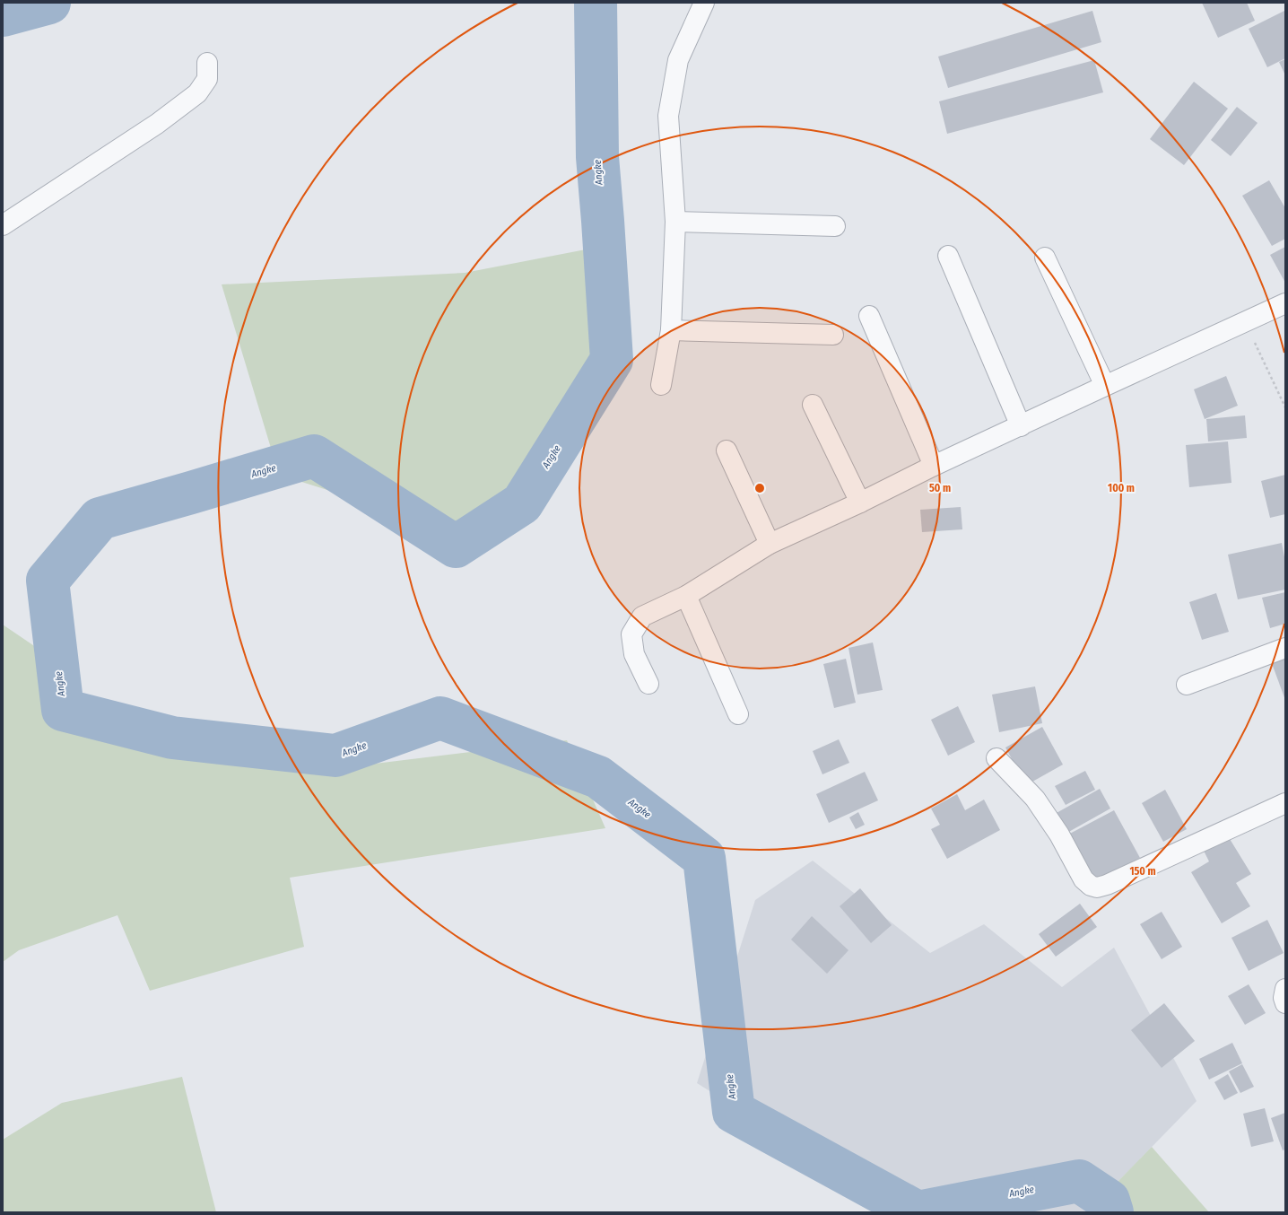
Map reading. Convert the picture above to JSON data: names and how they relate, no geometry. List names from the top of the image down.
{
  "water": ["Angke"],
  "rings": ["50 m", "100 m", "150 m"]
}
